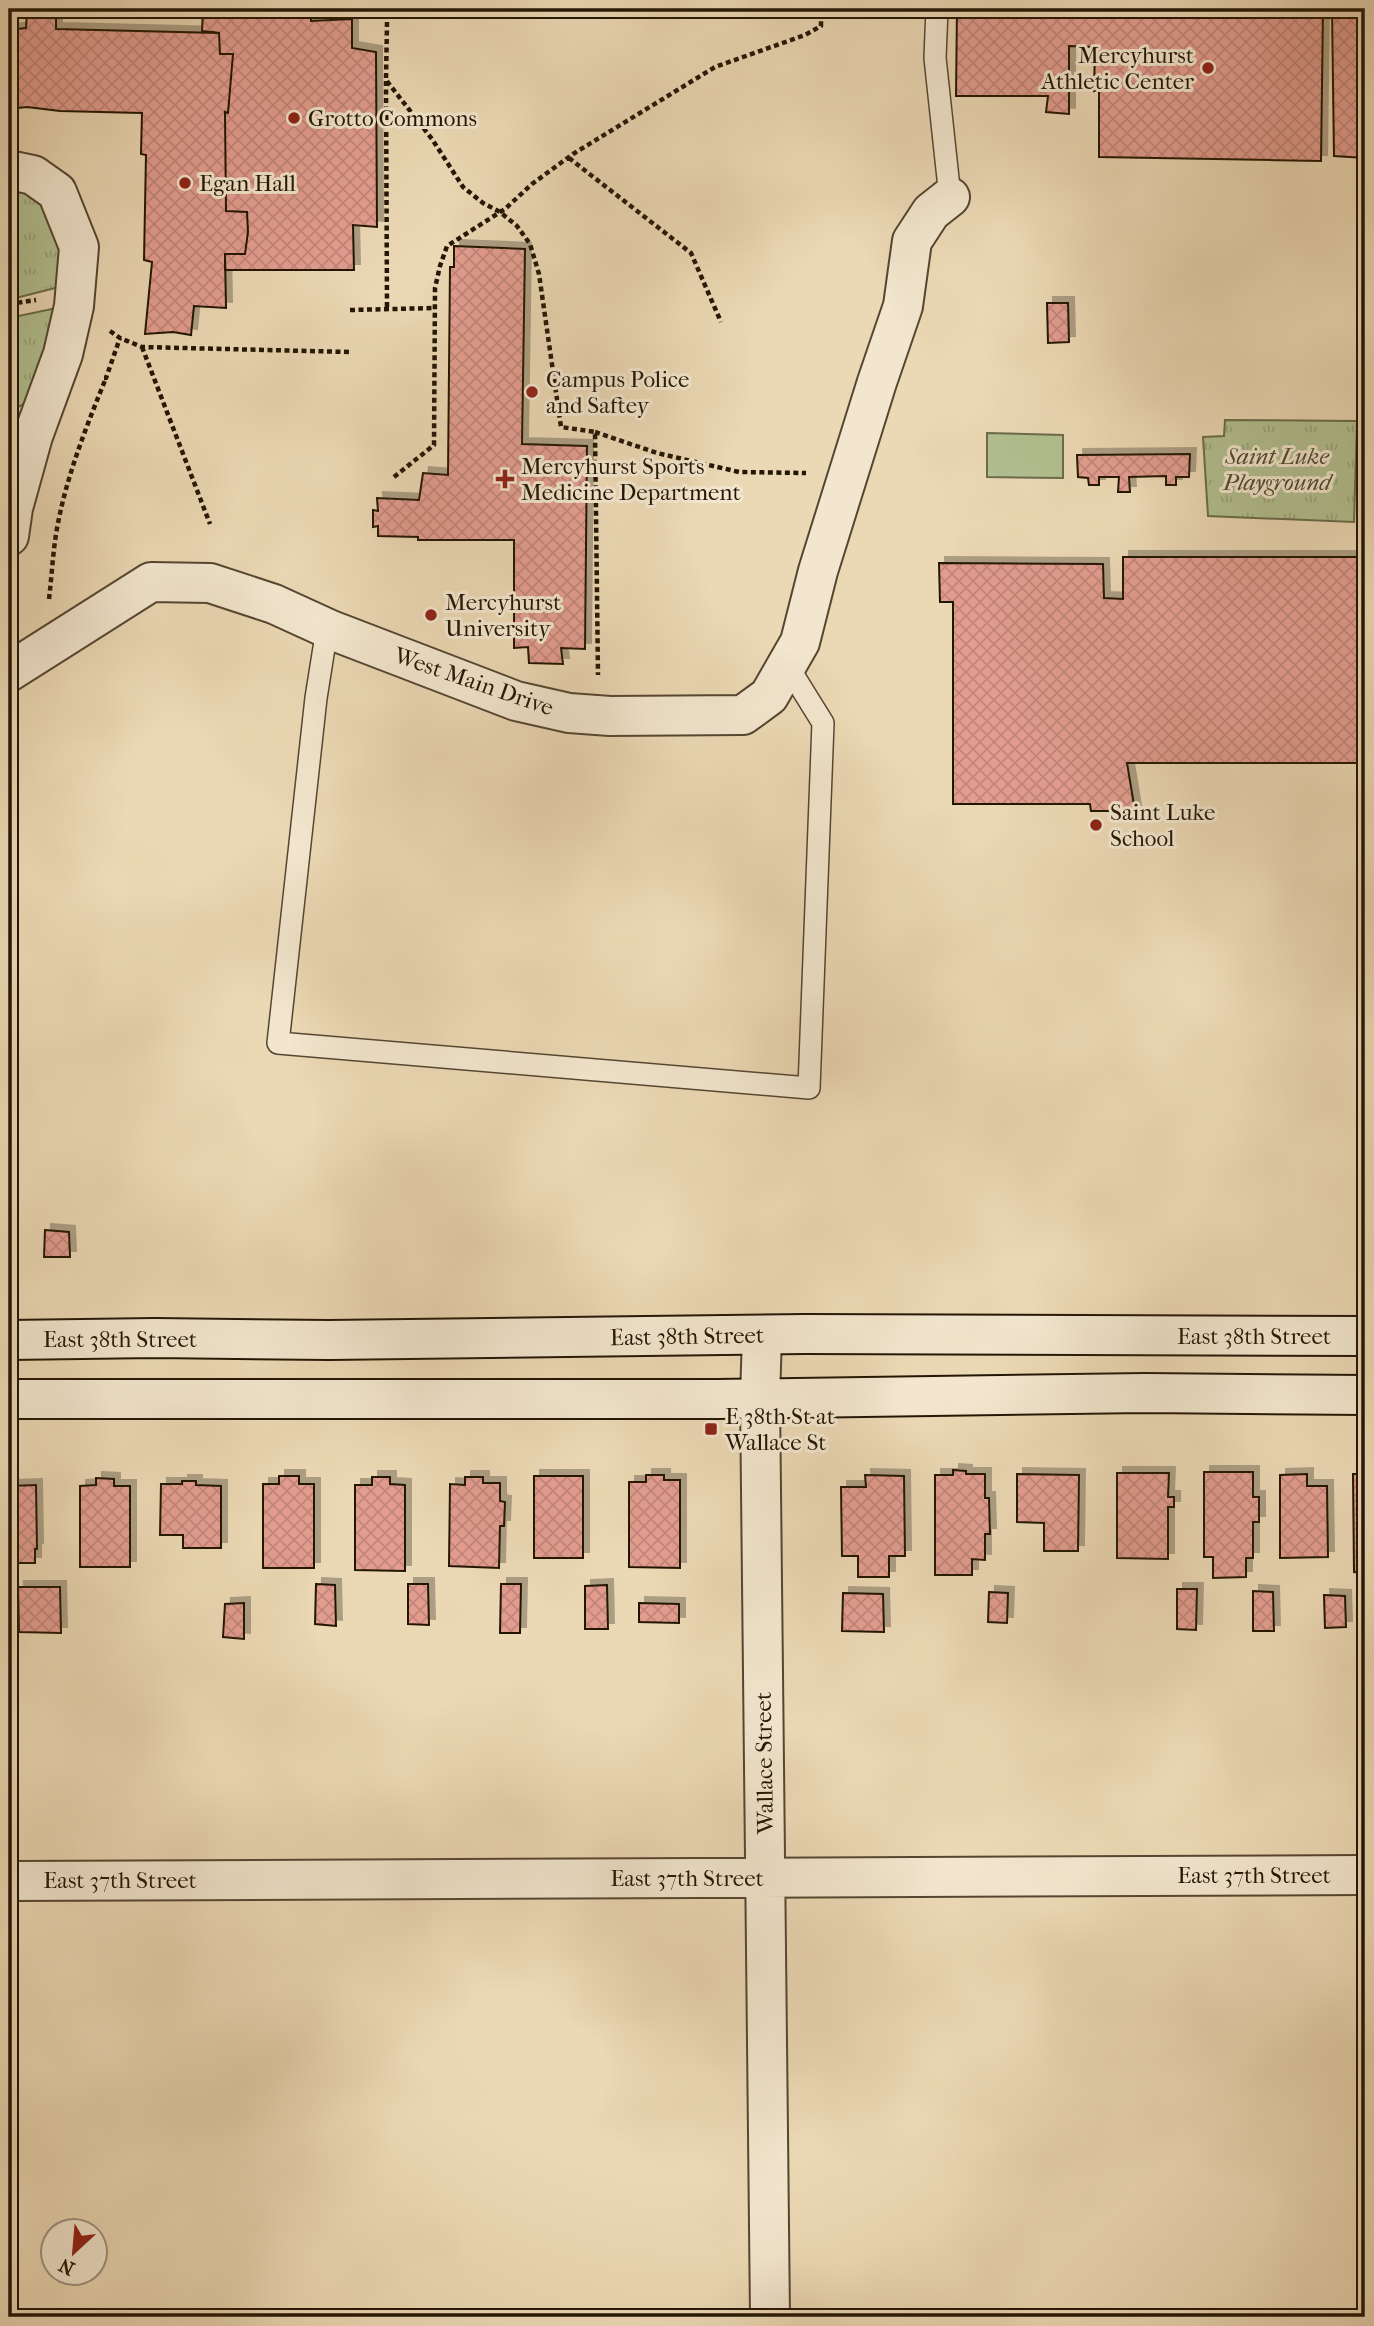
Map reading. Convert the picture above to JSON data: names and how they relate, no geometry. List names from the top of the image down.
{
  "streets": {
    "street": [
      "West Main Drive",
      "East 38th Street",
      "Wallace Street",
      "East 37th Street"
    ]
  },
  "crossings": [
    ["East 38th Street", "Wallace Street"],
    ["Wallace Street", "East 37th Street"]
  ],
  "parks": ["Saint Luke Playground"],
  "places": {
    "other": [
      "Mercyhurst Athletic Center",
      "Grotto Commons",
      "Egan Hall",
      "Campus Police and Saftey",
      "Mercyhurst University",
      "Saint Luke School"
    ],
    "health": ["Mercyhurst Sports Medicine Department"],
    "transit": ["E 38th St at Wallace St"]
  },
  "north": "bottom left"
}
